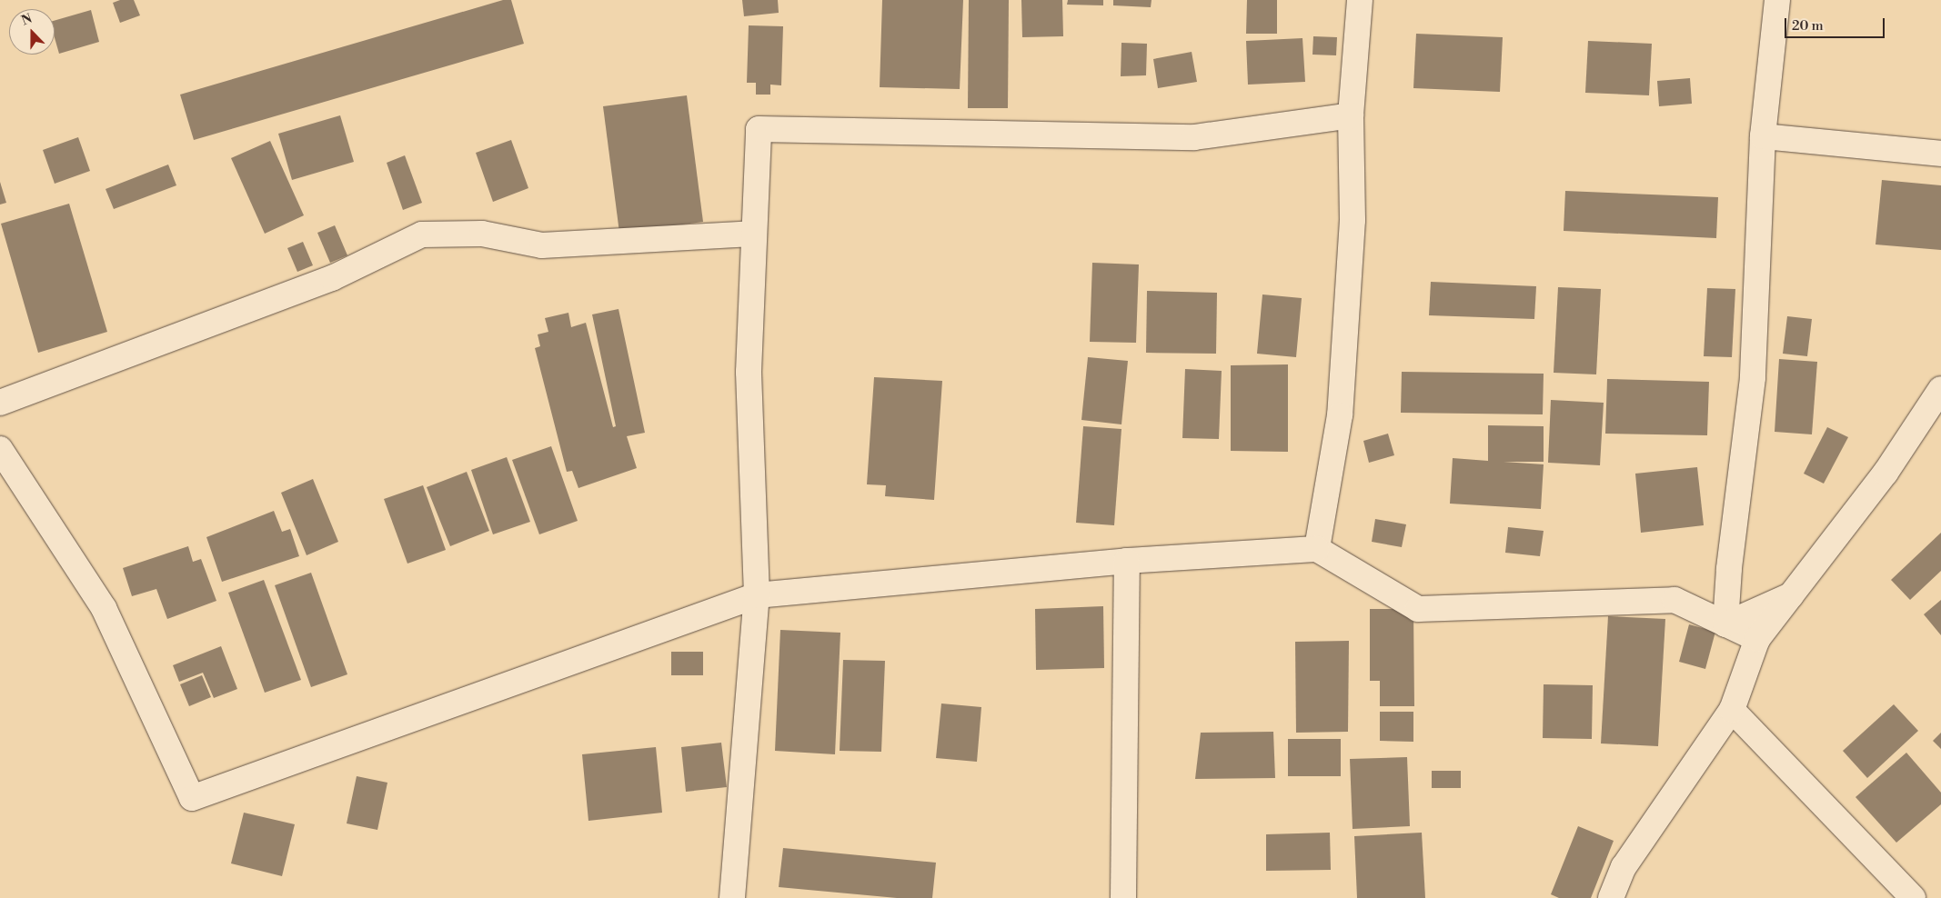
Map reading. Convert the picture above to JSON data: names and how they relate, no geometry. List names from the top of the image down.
{
  "scale_bar": "20 m",
  "north": "top"
}
